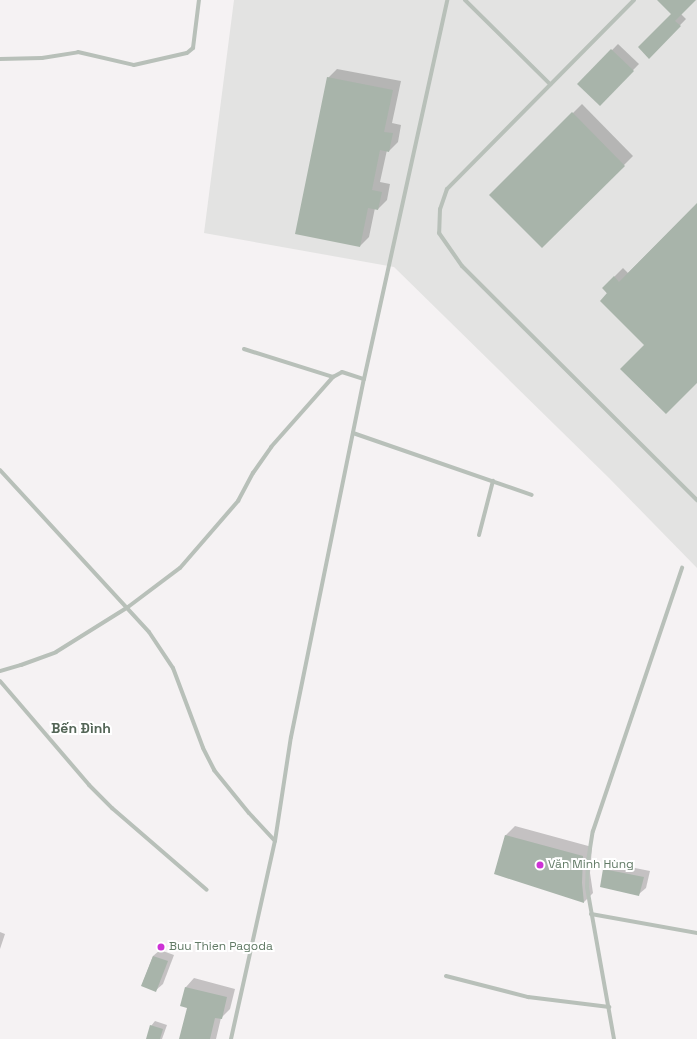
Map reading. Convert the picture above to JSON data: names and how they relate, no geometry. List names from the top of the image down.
{
  "districts": ["Bến Đình"],
  "places": ["Văn Minh Hùng", "Buu Thien Pagoda"]
}
